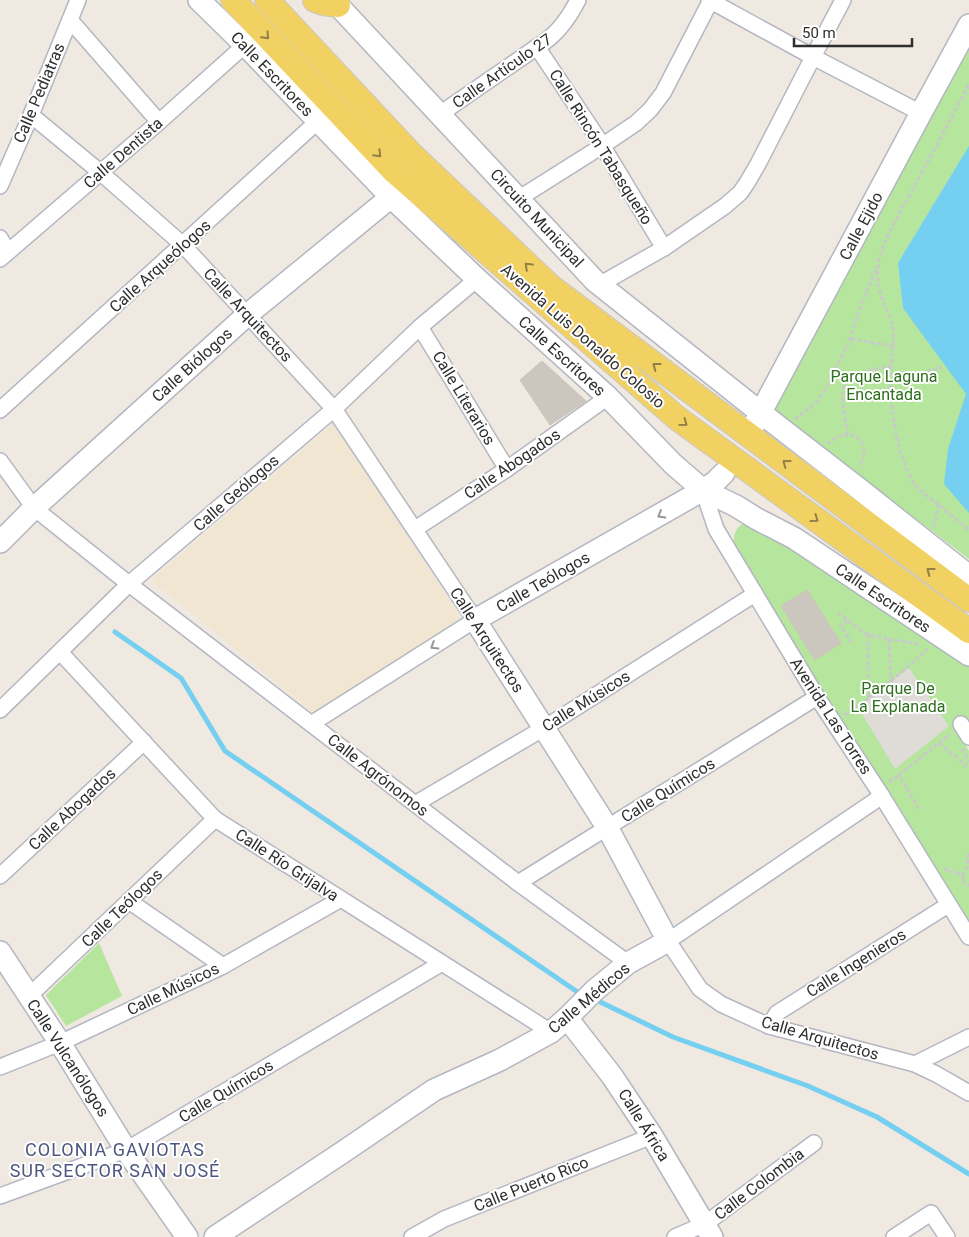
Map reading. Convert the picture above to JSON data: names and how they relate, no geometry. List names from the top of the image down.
{
  "streets": {
    "main road": ["Avenida Luis Donaldo Colosio"],
    "street": [
      "Calle Artículo 27",
      "Calle Escritores",
      "Calle Pediatras",
      "Calle Rincón Tabasqueño",
      "Calle Dentista",
      "Circuito Municipal",
      "Calle Ejido",
      "Calle Arqueólogos",
      "Calle Arquitectos",
      "Calle Biólogos",
      "Calle Literarios",
      "Calle Abogados",
      "Calle Geólogos",
      "Calle Teólogos",
      "Calle Músicos",
      "Avenida Las Torres",
      "Calle Agrónomos",
      "Calle Químicos",
      "Calle Río Grijalva",
      "Calle Ingenieros",
      "Calle Médicos",
      "Calle Vulcanólogos",
      "Calle África",
      "Calle Puerto Rico",
      "Calle Colombia"
    ]
  },
  "crossings": [
    ["Calle Artículo 27", "Calle Rincón Tabasqueño"],
    ["Calle Artículo 27", "Circuito Municipal"],
    ["Calle Escritores", "Calle Dentista"],
    ["Calle Escritores", "Calle Arqueólogos"],
    ["Calle Escritores", "Calle Biólogos"],
    ["Calle Escritores", "Calle Abogados"],
    ["Calle Escritores", "Calle Geólogos"],
    ["Calle Escritores", "Calle Teólogos"],
    ["Calle Escritores", "Avenida Las Torres"],
    ["Calle Pediatras", "Calle Arquitectos"],
    ["Calle Dentista", "Calle Arquitectos"],
    ["Circuito Municipal", "Calle Ejido"],
    ["Calle Arqueólogos", "Calle Arquitectos"],
    ["Calle Arquitectos", "Calle Biólogos"],
    ["Calle Arquitectos", "Calle Abogados"],
    ["Calle Arquitectos", "Calle Geólogos"],
    ["Calle Arquitectos", "Calle Teólogos"],
    ["Calle Arquitectos", "Calle Músicos"],
    ["Calle Arquitectos", "Calle Químicos"],
    ["Calle Arquitectos", "Calle Ingenieros"],
    ["Calle Arquitectos", "Calle Médicos"],
    ["Calle Biólogos", "Calle Agrónomos"],
    ["Calle Literarios", "Calle Abogados"],
    ["Calle Literarios", "Calle Geólogos"],
    ["Calle Abogados", "Calle Río Grijalva"],
    ["Calle Geólogos", "Calle Agrónomos"],
    ["Calle Geólogos", "Calle Río Grijalva"],
    ["Calle Teólogos", "Avenida Las Torres"],
    ["Calle Teólogos", "Calle Agrónomos"],
    ["Calle Teólogos", "Calle Río Grijalva"],
    ["Calle Teólogos", "Calle Vulcanólogos"],
    ["Calle Músicos", "Avenida Las Torres"],
    ["Calle Músicos", "Calle Agrónomos"],
    ["Calle Músicos", "Calle Río Grijalva"],
    ["Calle Músicos", "Calle Vulcanólogos"],
    ["Avenida Las Torres", "Calle Químicos"],
    ["Avenida Las Torres", "Calle Ingenieros"],
    ["Avenida Las Torres", "Calle Médicos"],
    ["Calle Agrónomos", "Calle Químicos"],
    ["Calle Agrónomos", "Calle Médicos"],
    ["Calle Químicos", "Calle Río Grijalva"],
    ["Calle Químicos", "Calle Vulcanólogos"],
    ["Calle Río Grijalva", "Calle Médicos"],
    ["Calle Médicos", "Calle África"],
    ["Calle África", "Calle Puerto Rico"],
    ["Calle África", "Calle Colombia"]
  ],
  "one_way": ["Calle Teólogos"],
  "districts": ["COLONIA GAVIOTAS SUR SECTOR SAN JOSÉ"],
  "parks": ["Parque Laguna Encantada", "Parque De La Explanada"],
  "scale_bar": "50 m"
}
